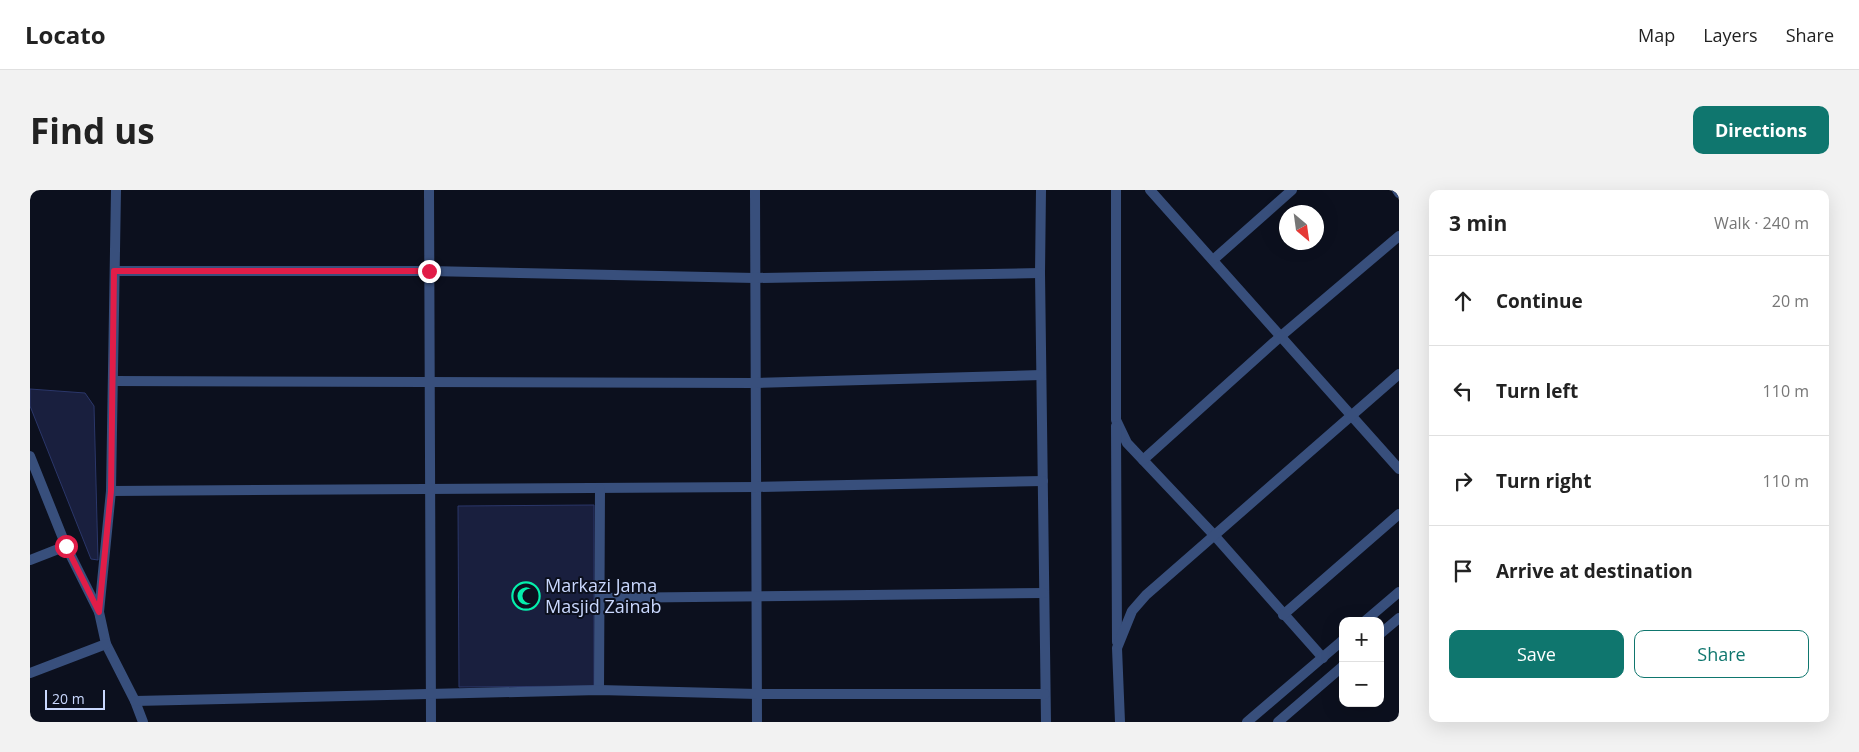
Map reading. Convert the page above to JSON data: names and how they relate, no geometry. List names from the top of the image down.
{
  "places": {
    "mosque": ["Markazi Jama Masjid Zainab"]
  },
  "scale_bar": "20 m",
  "north": "bottom right",
  "page": {
    "header": "Locato",
    "nav": ["Map", "Layers", "Share"],
    "buttons": [
      "Directions",
      ["Save", "Share"]
    ],
    "title": "Find us",
    "heading": ["3 min", "Walk · 240 m"],
    "list": [
      ["Continue", "20 m"],
      ["Turn left", "110 m"],
      ["Turn right", "110 m"],
      "Arrive at destination"
    ],
    "map_buttons": ["+", "−"],
    "scale": "20 m"
  }
}
